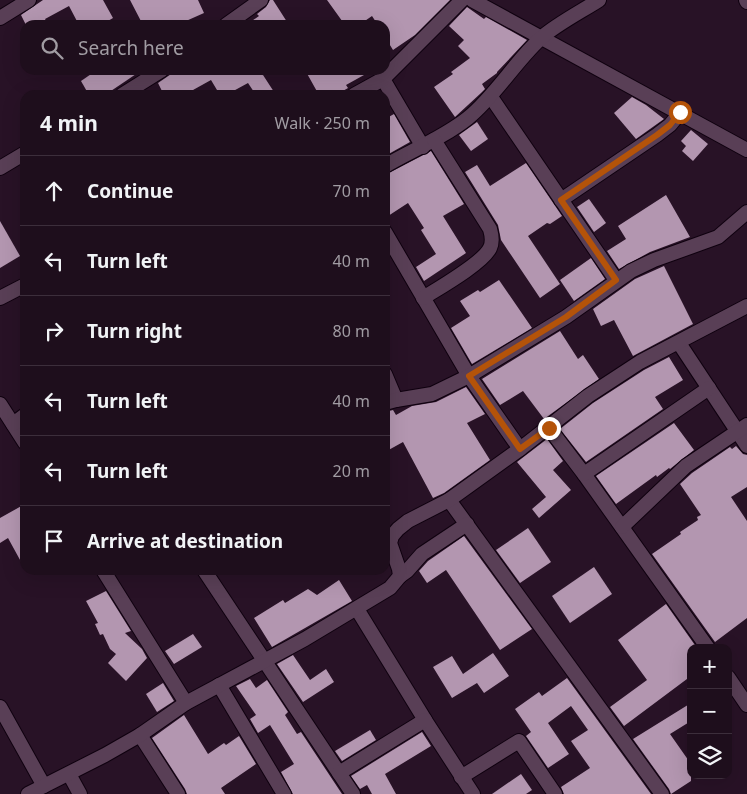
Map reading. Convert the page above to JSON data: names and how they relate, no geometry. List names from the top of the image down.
{
  "page": {
    "search": "Search here",
    "heading": ["4 min", "Walk · 250 m"],
    "list": [
      ["Continue", "70 m"],
      ["Turn left", "40 m"],
      ["Turn right", "80 m"],
      ["Turn left", "40 m"],
      ["Turn left", "20 m"],
      "Arrive at destination"
    ],
    "map_buttons": ["+", "−"]
  }
}
